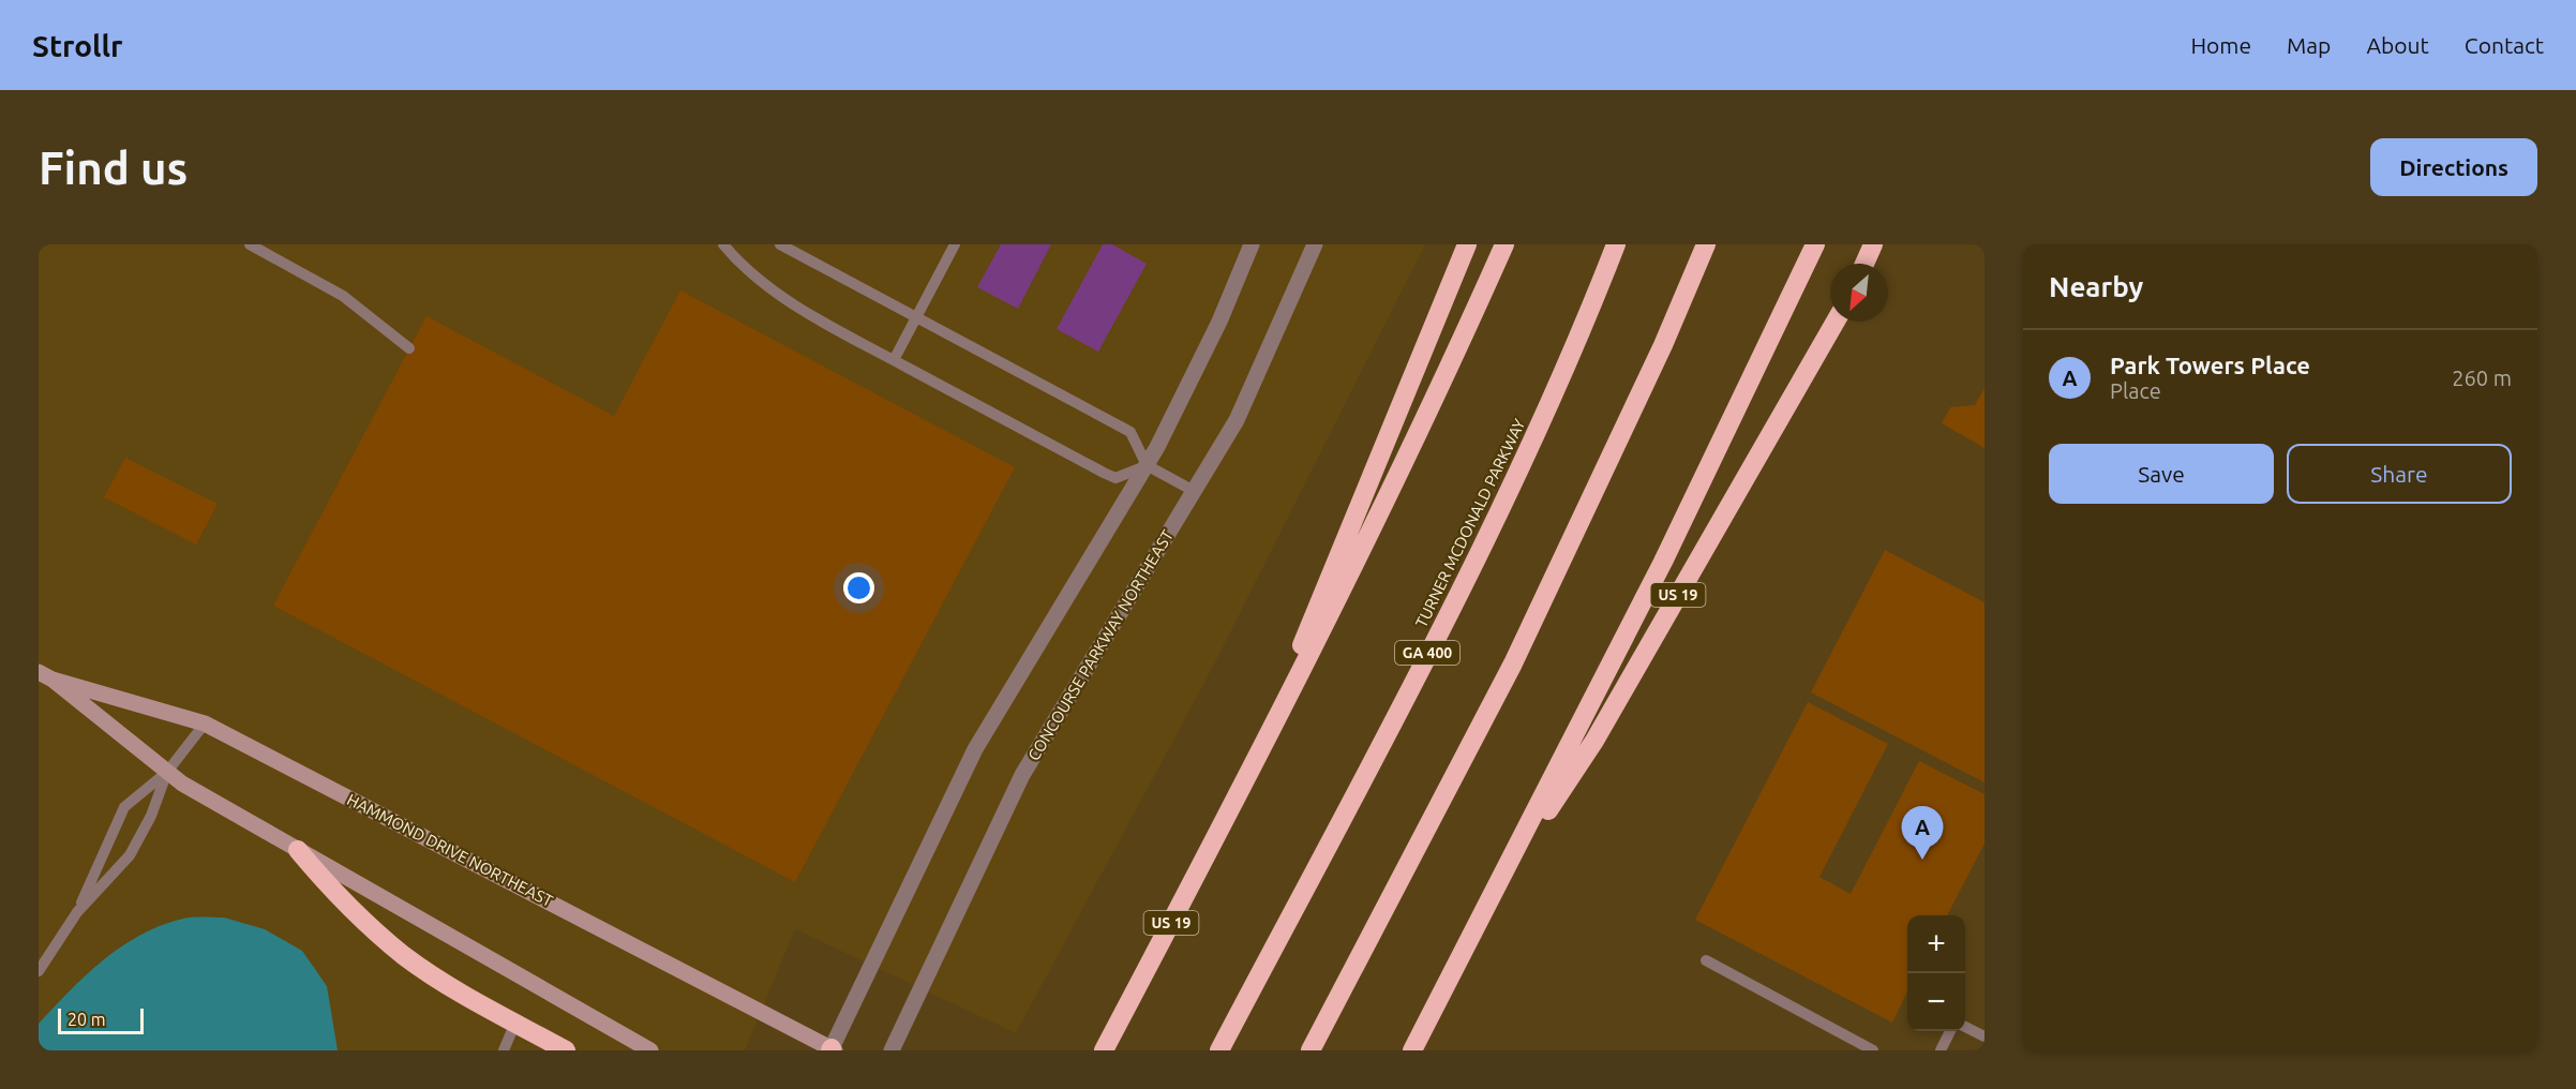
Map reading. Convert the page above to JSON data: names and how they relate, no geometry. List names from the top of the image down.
{
  "streets": {
    "highway": ["TURNER MCDONALD PARKWAY", "US 19", "GA 400"],
    "main road": ["HAMMOND DRIVE NORTHEAST"],
    "street": ["CONCOURSE PARKWAY NORTHEAST"]
  },
  "scale_bar": "20 m",
  "north": "bottom left",
  "page": {
    "header": "Strollr",
    "nav": [
      "Home",
      "Map",
      "About",
      "Contact"
    ],
    "buttons": [
      "Directions",
      ["Save", "Share"]
    ],
    "title": "Find us",
    "heading": "Nearby",
    "list": [
      {
        "mark": "A",
        "name": "Park Towers Place",
        "note": "Place",
        "value": "260 m"
      }
    ],
    "pins": "A",
    "map_buttons": ["+", "−"],
    "scale": "20 m"
  }
}
